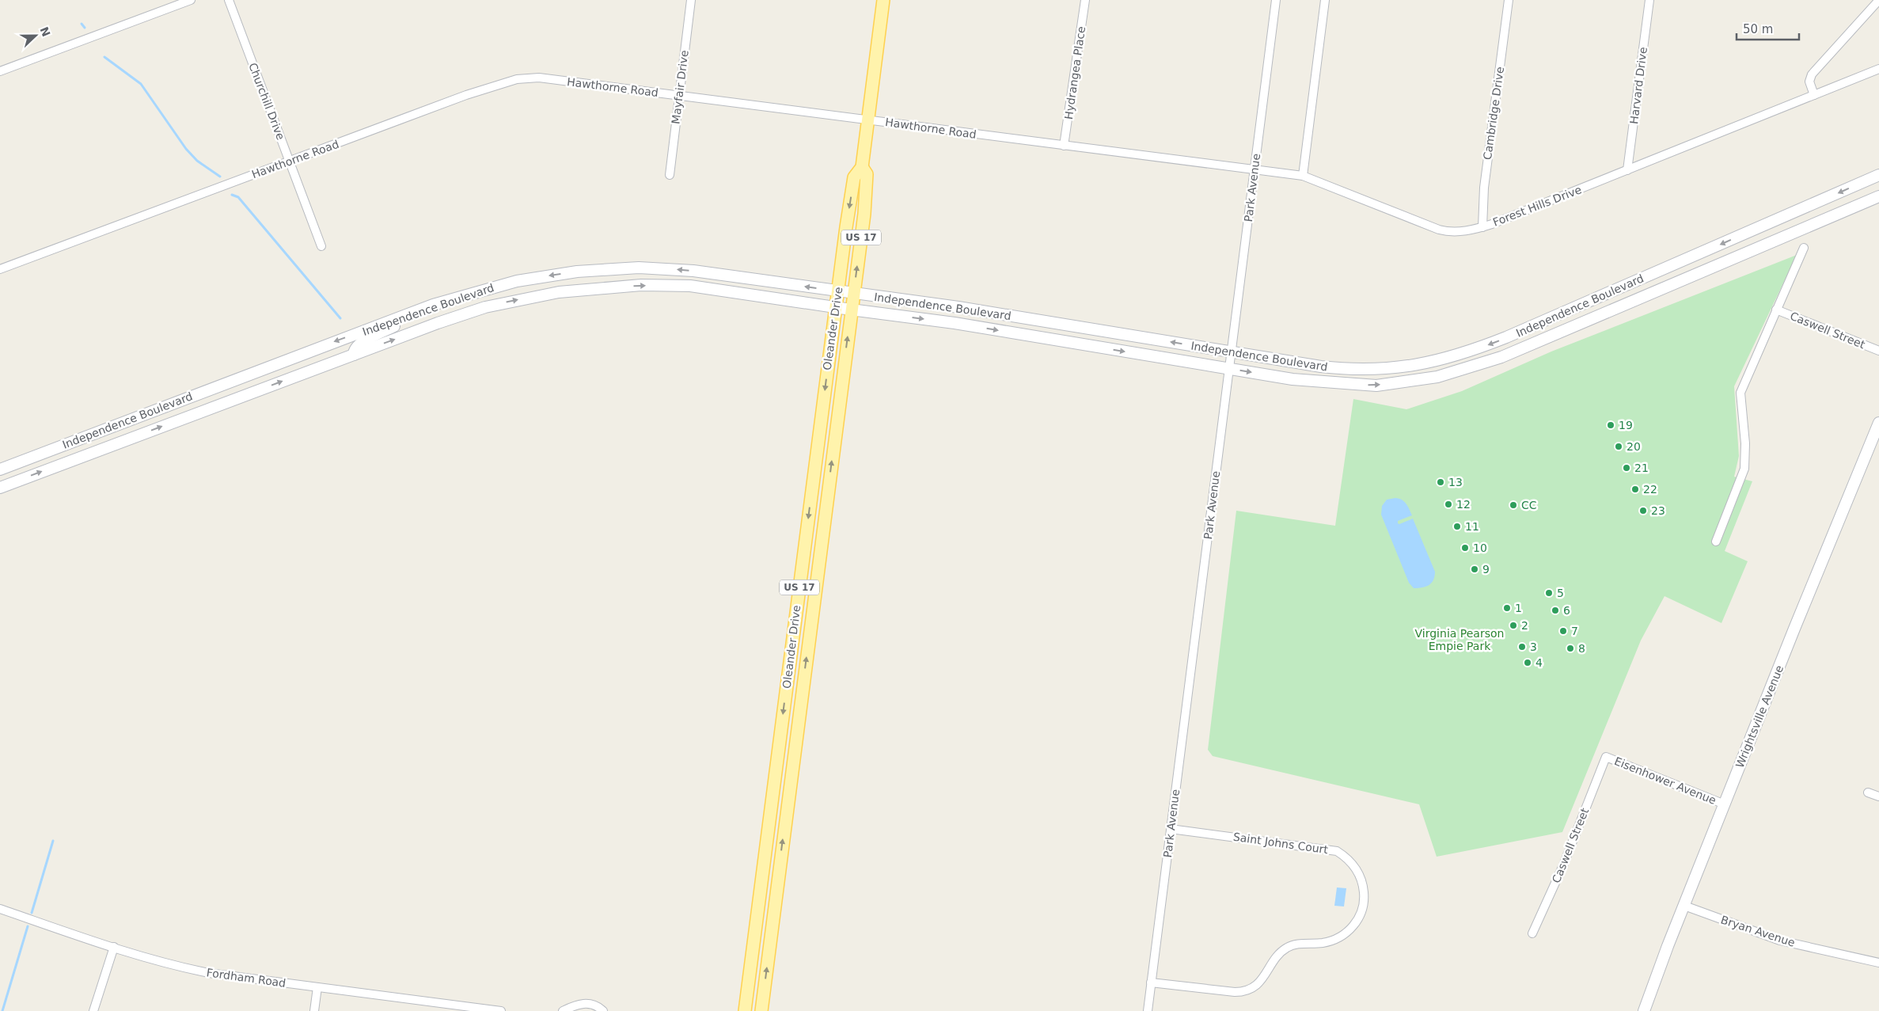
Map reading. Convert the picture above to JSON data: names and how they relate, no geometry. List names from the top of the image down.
{
  "streets": {
    "main road": [
      "US 17",
      "Independence Boulevard",
      "Oleander Drive",
      "Wrightsville Avenue"
    ],
    "street": [
      "Hydrangea Place",
      "Harvard Drive",
      "Hawthorne Road",
      "Mayfair Drive",
      "Churchill Drive",
      "Cambridge Drive",
      "Park Avenue",
      "Forest Hills Drive",
      "Caswell Street",
      "Eisenhower Avenue",
      "Saint Johns Court",
      "Bryan Avenue",
      "Fordham Road"
    ]
  },
  "crossings": [
    ["Hydrangea Place", "Hawthorne Road"],
    ["Harvard Drive", "Forest Hills Drive"],
    ["Hawthorne Road", "Mayfair Drive"],
    ["Hawthorne Road", "Churchill Drive"],
    ["Hawthorne Road", "Park Avenue"],
    ["Hawthorne Road", "Forest Hills Drive"],
    ["Hawthorne Road", "Oleander Drive"],
    ["Cambridge Drive", "Forest Hills Drive"],
    ["Park Avenue", "Forest Hills Drive"],
    ["Park Avenue", "Independence Boulevard"],
    ["Park Avenue", "Saint Johns Court"],
    ["Independence Boulevard", "Oleander Drive"],
    ["Caswell Street", "Eisenhower Avenue"],
    ["Wrightsville Avenue", "Eisenhower Avenue"],
    ["Wrightsville Avenue", "Bryan Avenue"]
  ],
  "parks": ["Virginia Pearson Empie Park"],
  "places": [
    "19",
    "20",
    "21",
    "13",
    "22",
    "12",
    "CC",
    "23",
    "11",
    "10",
    "9",
    "5",
    "1",
    "6",
    "2",
    "7",
    "3",
    "8",
    "4"
  ],
  "scale_bar": "50 m",
  "north": "right"
}
